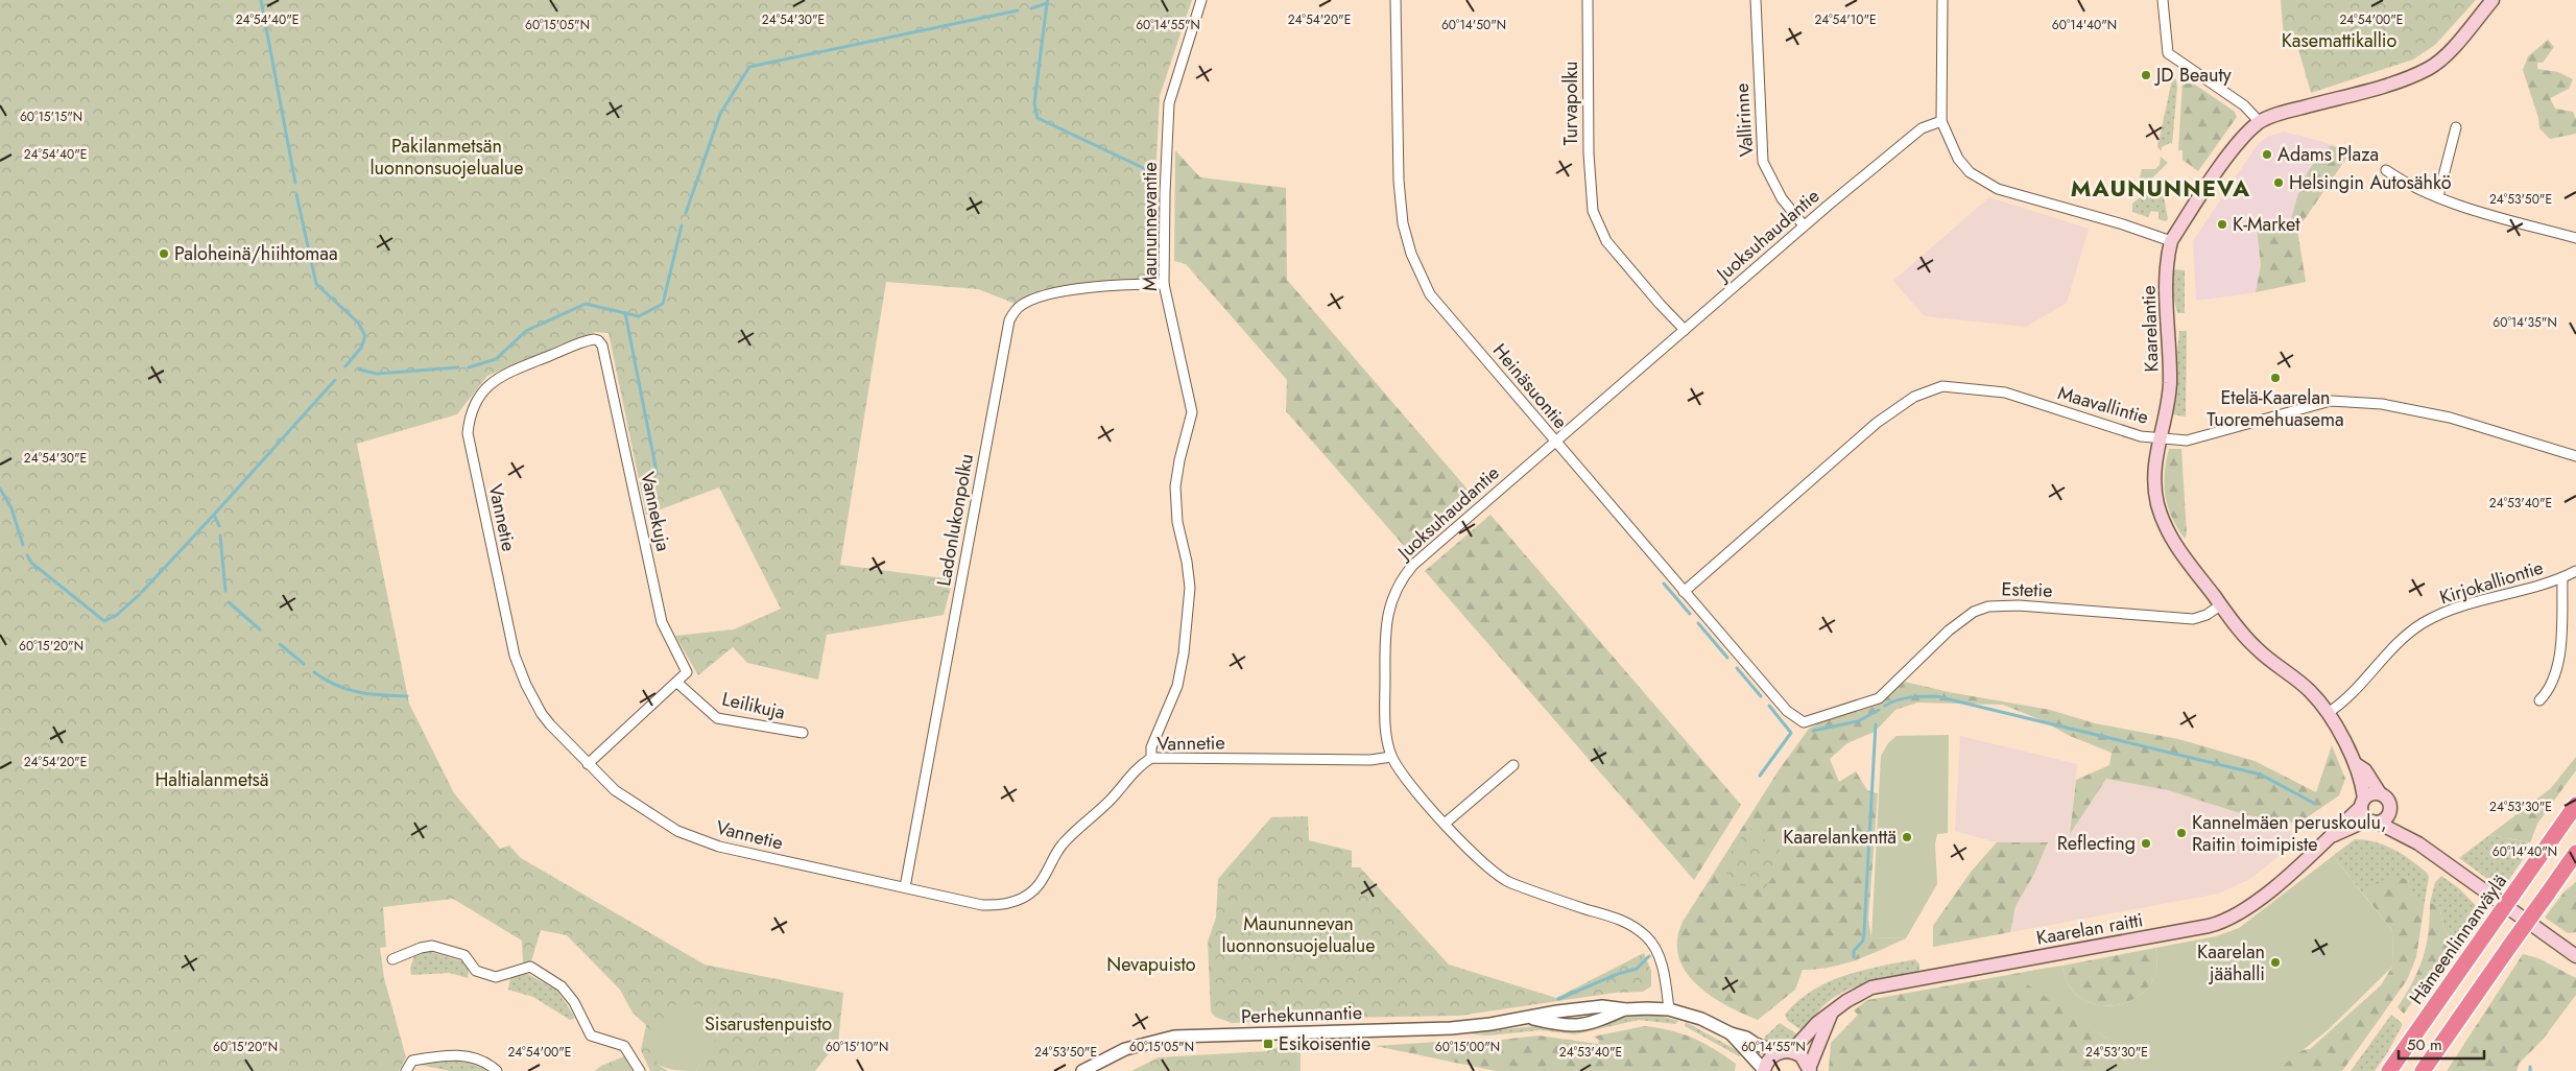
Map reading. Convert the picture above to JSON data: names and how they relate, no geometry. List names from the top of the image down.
{
  "streets": {
    "highway": ["Hämeenlinnanväylä"],
    "main road": ["Kaarelantie", "Kaarelan raitti"],
    "street": [
      "Turvapolku",
      "Vallirinne",
      "Maununnevantie",
      "Juoksuhaudantie",
      "Heinäsuontie",
      "Maavallintie",
      "Vannekuja",
      "Vannetie",
      "Ladonlukonpolku",
      "Kirjokalliontie",
      "Estetie",
      "Leilikuja",
      "Perhekunnantie"
    ]
  },
  "crossings": [
    ["Turvapolku", "Juoksuhaudantie"],
    ["Vallirinne", "Juoksuhaudantie"],
    ["Maununnevantie", "Vannetie"],
    ["Maununnevantie", "Ladonlukonpolku"],
    ["Juoksuhaudantie", "Heinäsuontie"],
    ["Juoksuhaudantie", "Vannetie"],
    ["Juoksuhaudantie", "Perhekunnantie"],
    ["Kaarelantie", "Maavallintie"],
    ["Kaarelantie", "Kirjokalliontie"],
    ["Kaarelantie", "Estetie"],
    ["Kaarelantie", "Kaarelan raitti"],
    ["Heinäsuontie", "Maavallintie"],
    ["Heinäsuontie", "Estetie"],
    ["Vannekuja", "Vannetie"],
    ["Vannekuja", "Leilikuja"],
    ["Vannetie", "Ladonlukonpolku"],
    ["Kaarelan raitti", "Perhekunnantie"]
  ],
  "districts": ["MAUNUNNEVA"],
  "parks": [
    "Kasemattikallio",
    "Pakilanmetsän luonnonsuojelualue",
    "Haltialanmetsä",
    "Maununnevan luonnonsuojelualue",
    "Nevapuisto",
    "Sisarustenpuisto"
  ],
  "places": {
    "other": [
      "JD Beauty",
      "Adams Plaza",
      "Helsingin Autosähkö",
      "K-Market",
      "Paloheinä/hiihtomaa",
      "Etelä-Kaarelan Tuoremehuasema",
      "Kannelmäen peruskoulu, Raitin toimipiste",
      "Kaarelankenttä",
      "Reflecting",
      "Kaarelan jäähalli"
    ],
    "transit": ["Esikoisentie"]
  },
  "scale_bar": "50 m",
  "coordinates": [
    "24°54'40\"E",
    "24°54'30\"E",
    "24°54'20\"E",
    "24°54'10\"E",
    "24°54'00\"E",
    "60°15'05\"N",
    "60°14'55\"N",
    "60°14'50\"N",
    "60°14'40\"N",
    "60°15'15\"N",
    "24°53'50\"E",
    "60°14'35\"N",
    "24°53'40\"E",
    "60°15'20\"N",
    "24°53'30\"E",
    "60°15'10\"N",
    "60°15'00\"N"
  ]
}
